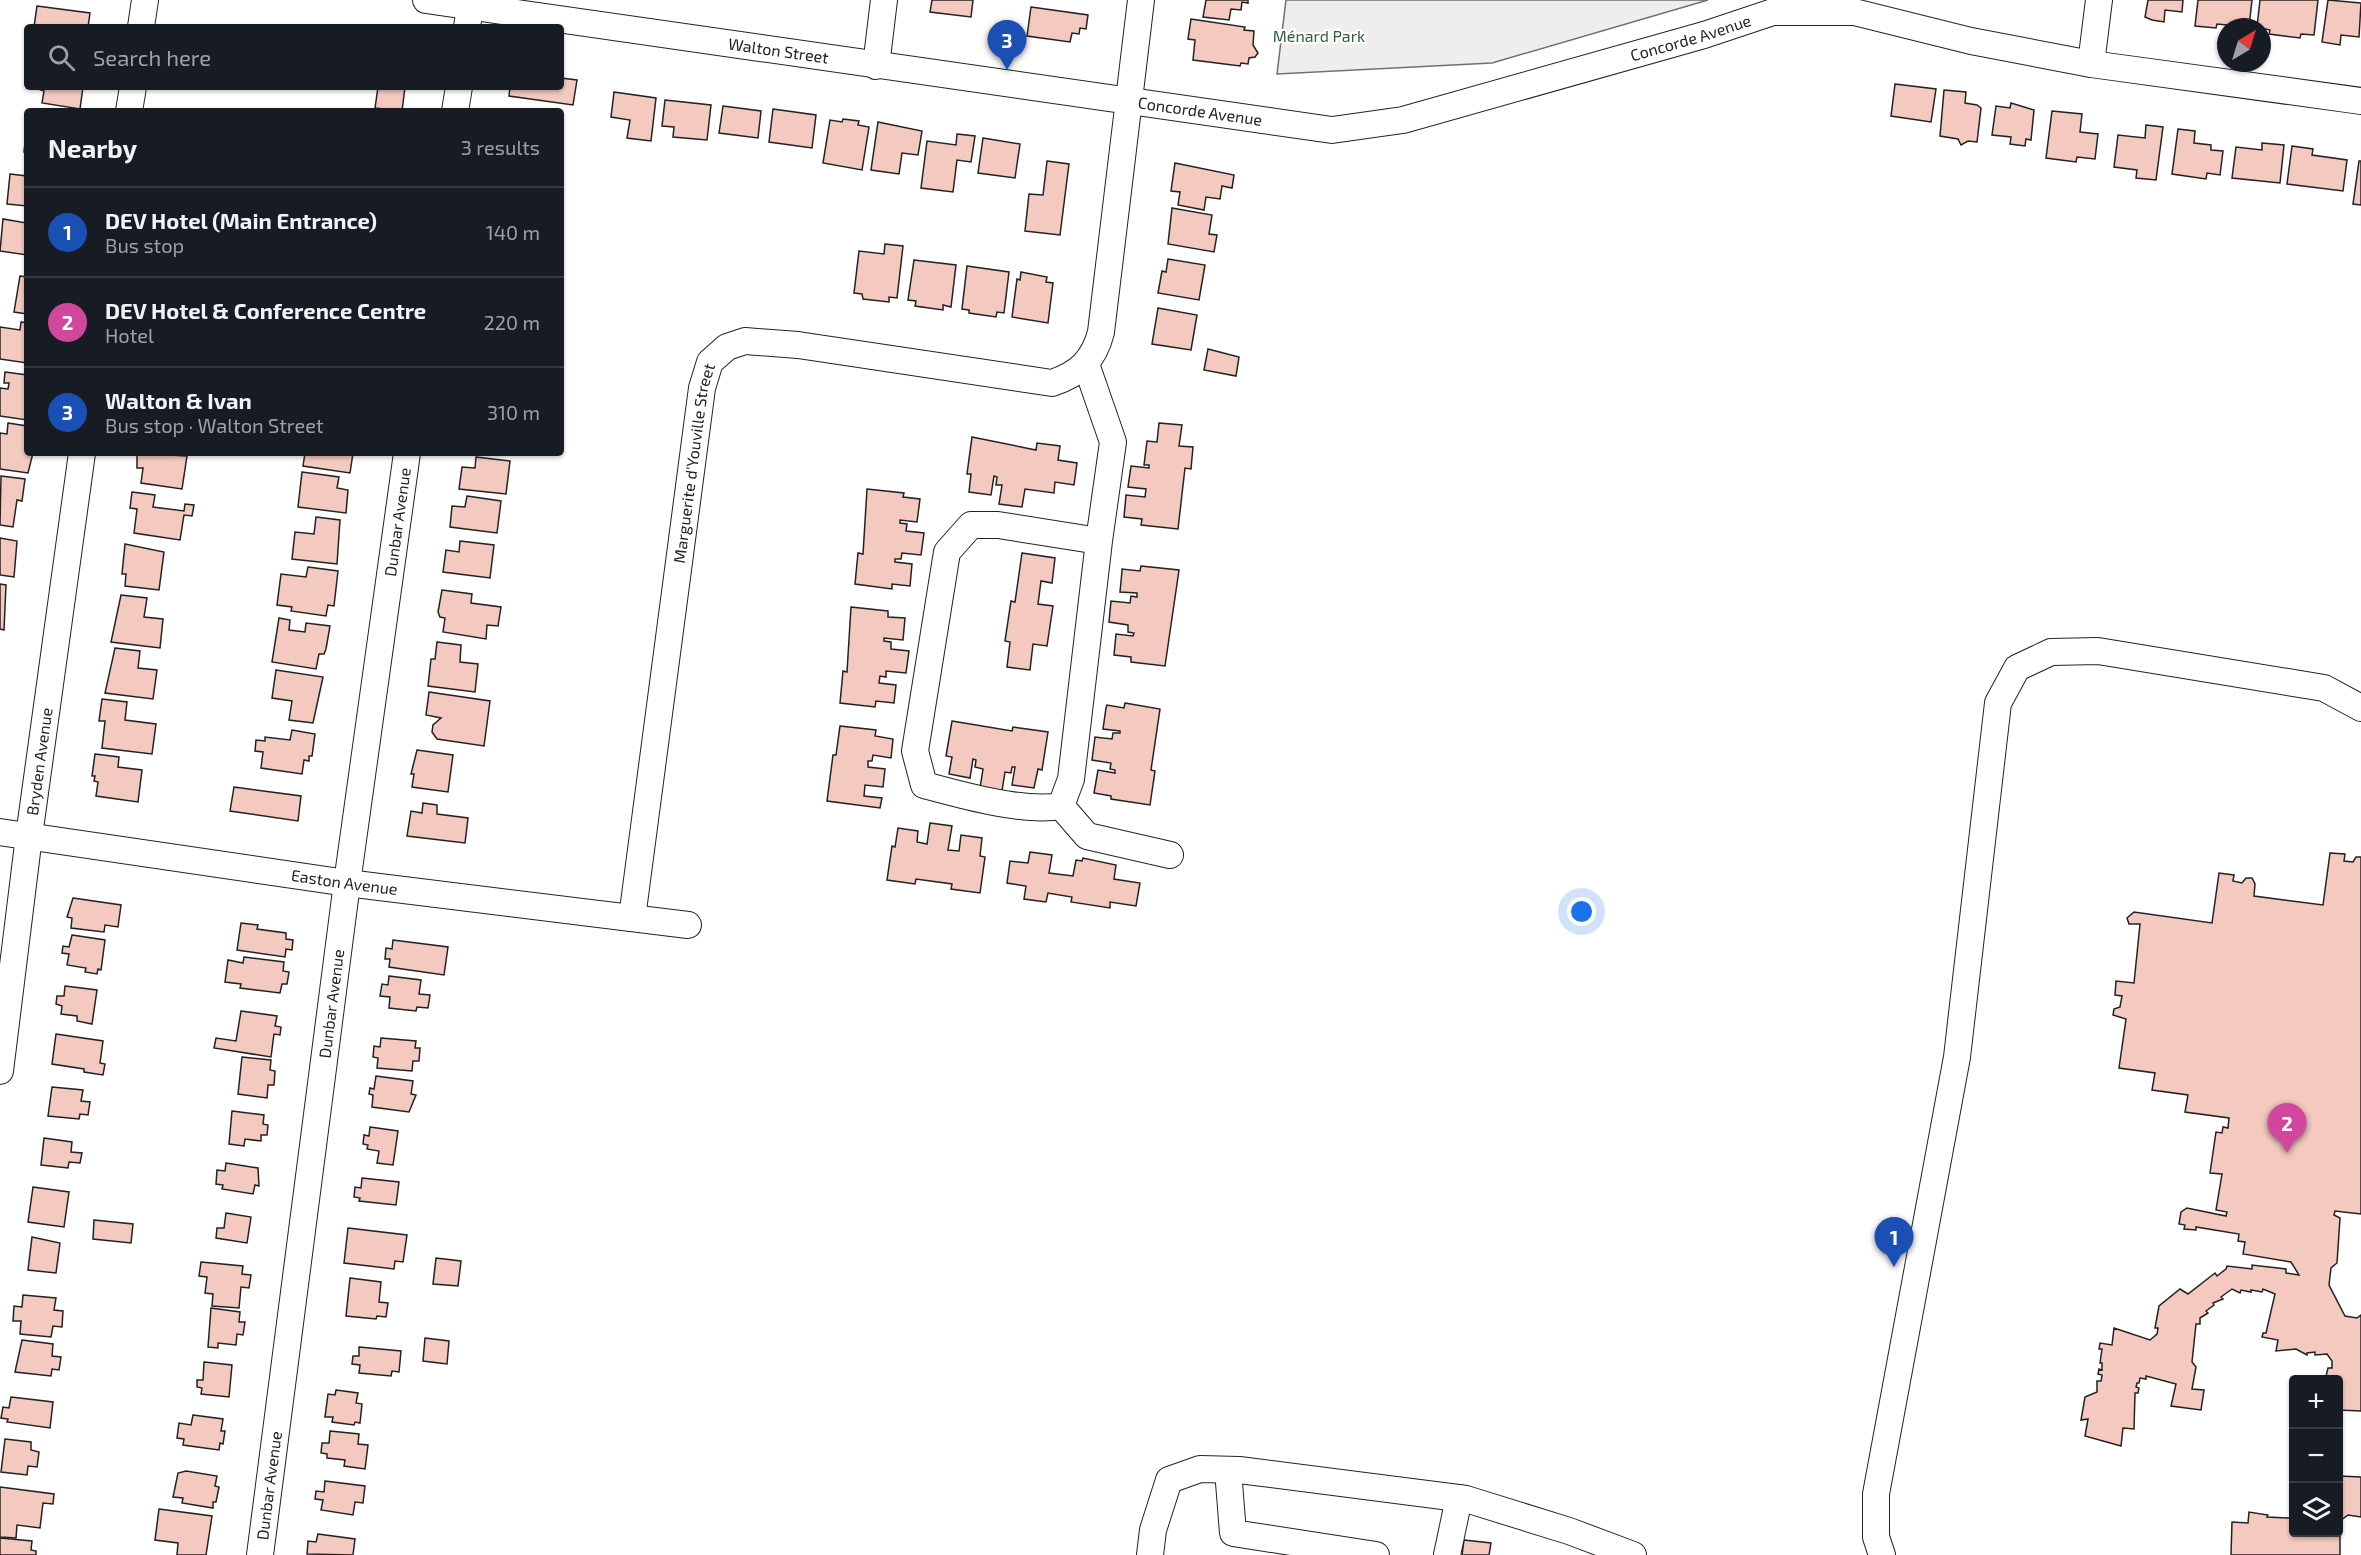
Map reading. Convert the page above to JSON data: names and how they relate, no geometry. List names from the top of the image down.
{
  "streets": {
    "street": [
      "Concorde Avenue",
      "Walton Street",
      "Marguerite d'Youville Street",
      "Dunbar Avenue",
      "Bryden Avenue",
      "Easton Avenue"
    ]
  },
  "crossings": [
    ["Concorde Avenue", "Walton Street"],
    ["Concorde Avenue", "Marguerite d'Youville Street"],
    ["Walton Street", "Marguerite d'Youville Street"],
    ["Marguerite d'Youville Street", "Easton Avenue"],
    ["Dunbar Avenue", "Easton Avenue"],
    ["Bryden Avenue", "Easton Avenue"]
  ],
  "parks": ["Ménard Park"],
  "north": "top right",
  "page": {
    "pins": ["3", "2", "1"],
    "search": "Search here",
    "heading": ["Nearby", "3 results"],
    "list": [
      {
        "mark": "1",
        "name": "DEV Hotel (Main Entrance)",
        "note": "Bus stop",
        "value": "140 m"
      },
      {
        "mark": "2",
        "name": "DEV Hotel & Conference Centre",
        "note": "Hotel",
        "value": "220 m"
      },
      {
        "mark": "3",
        "name": "Walton & Ivan",
        "note": "Bus stop · Walton Street",
        "value": "310 m"
      }
    ],
    "map_buttons": ["+", "−"]
  }
}
